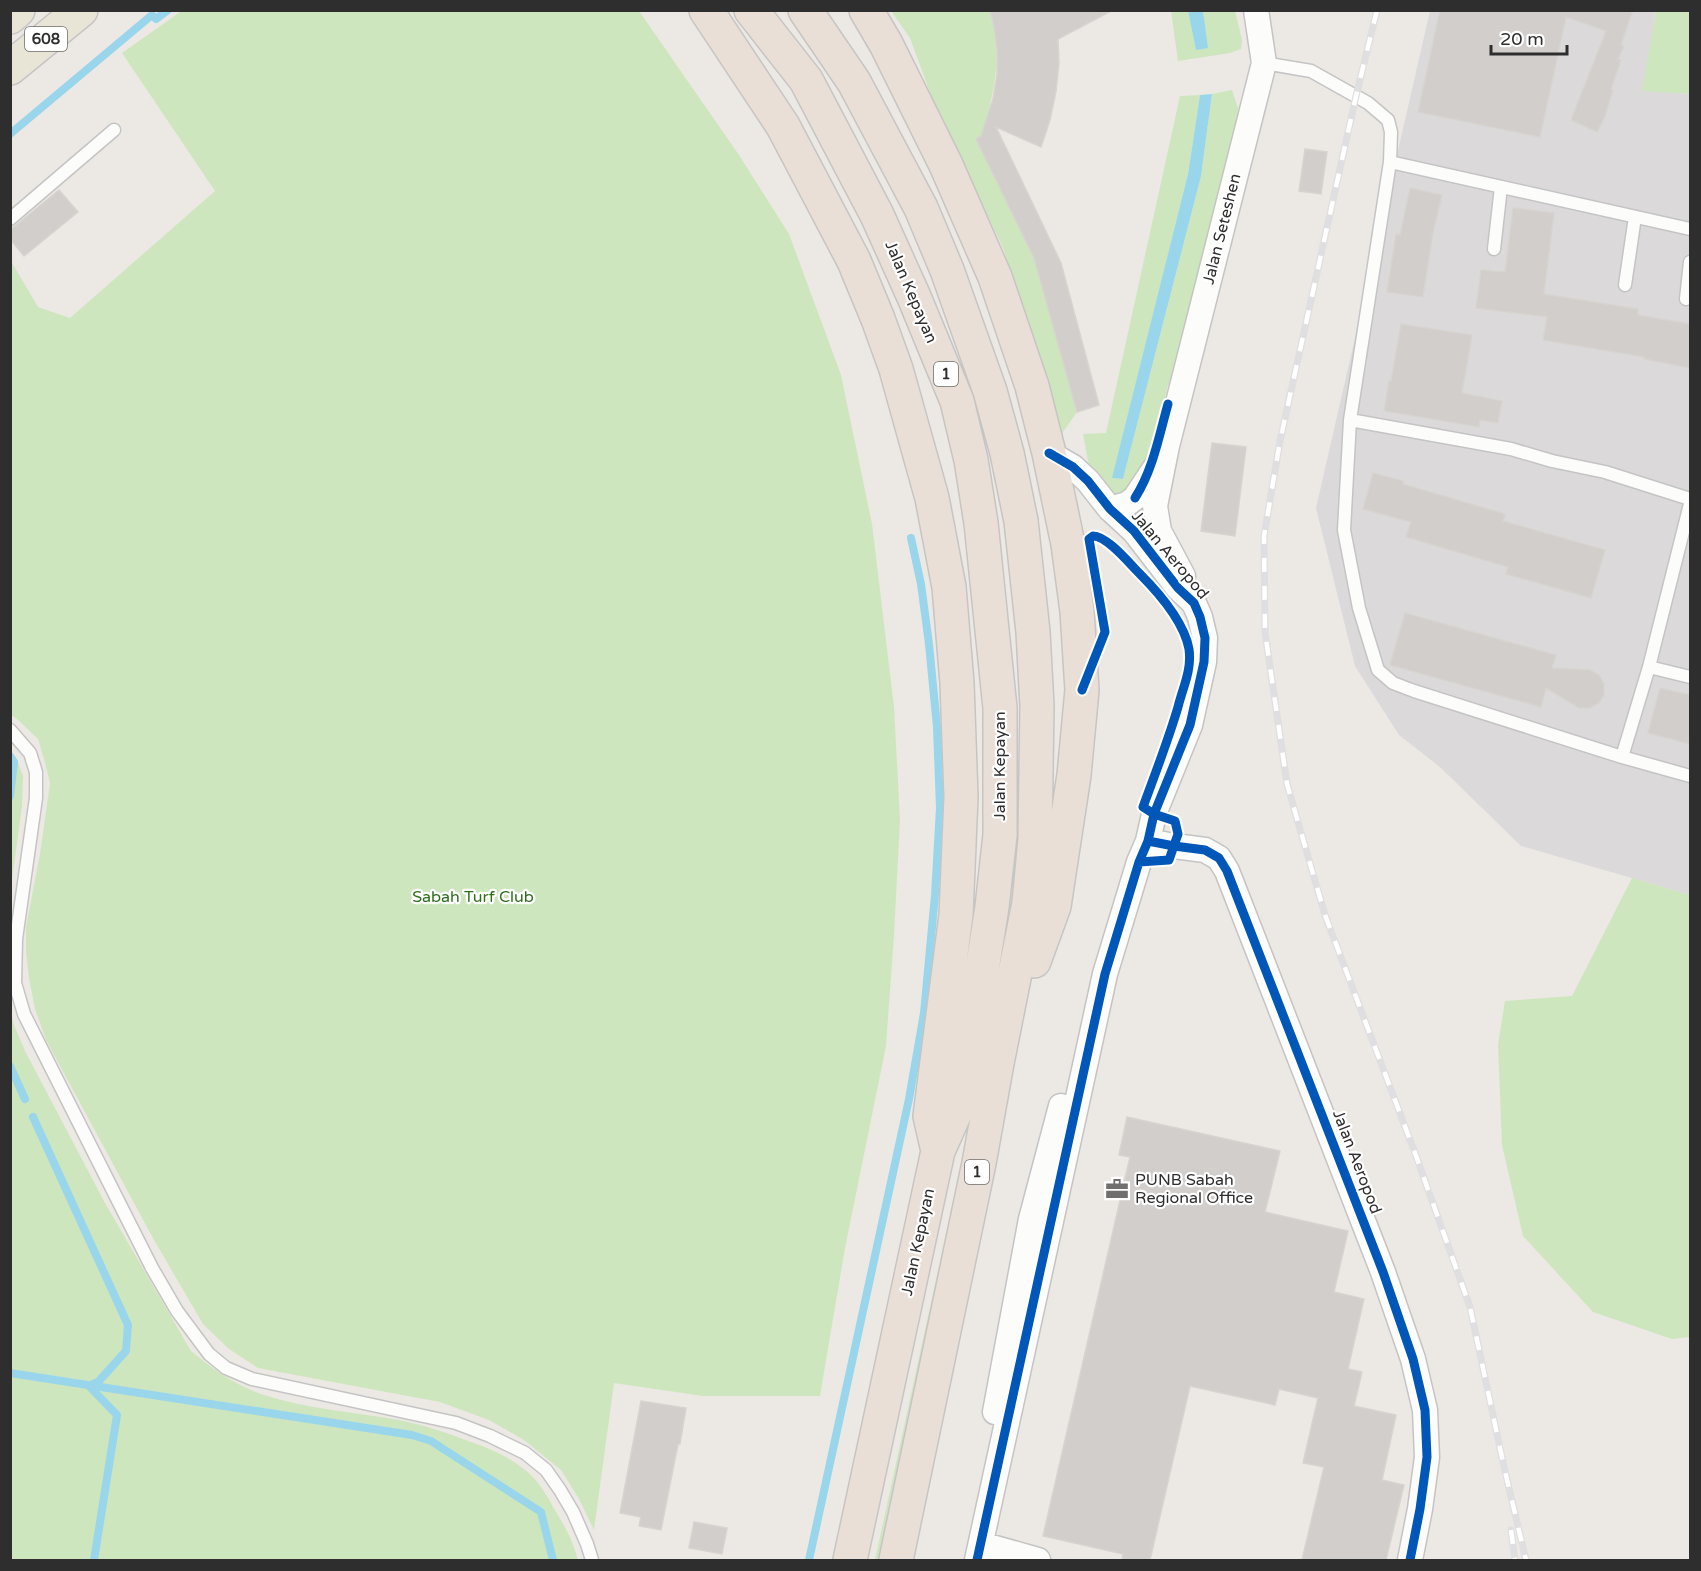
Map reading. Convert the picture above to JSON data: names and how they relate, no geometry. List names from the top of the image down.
{
  "streets": {
    "highway": ["Jalan Kepayan", "1"],
    "main road": ["608"],
    "street": ["Jalan Seteshen", "Jalan Aeropod"]
  },
  "crossings": [
    ["Jalan Seteshen", "Jalan Aeropod"]
  ],
  "parks": ["Sabah Turf Club"],
  "places": {
    "office": ["PUNB Sabah Regional Office"]
  },
  "scale_bar": "20 m"
}
